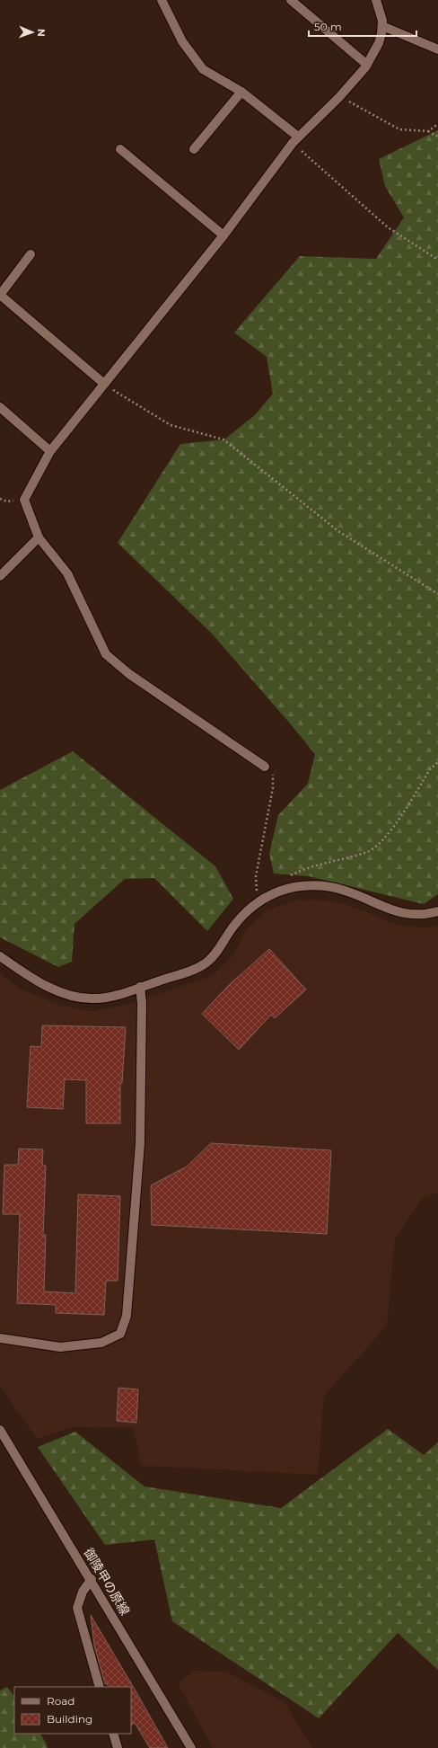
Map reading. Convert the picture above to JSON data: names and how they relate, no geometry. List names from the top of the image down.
{
  "streets": {
    "street": ["御陵甲の原線"]
  },
  "legend": ["Road", "Building"],
  "scale_bar": "50 m",
  "north": "right"
}
